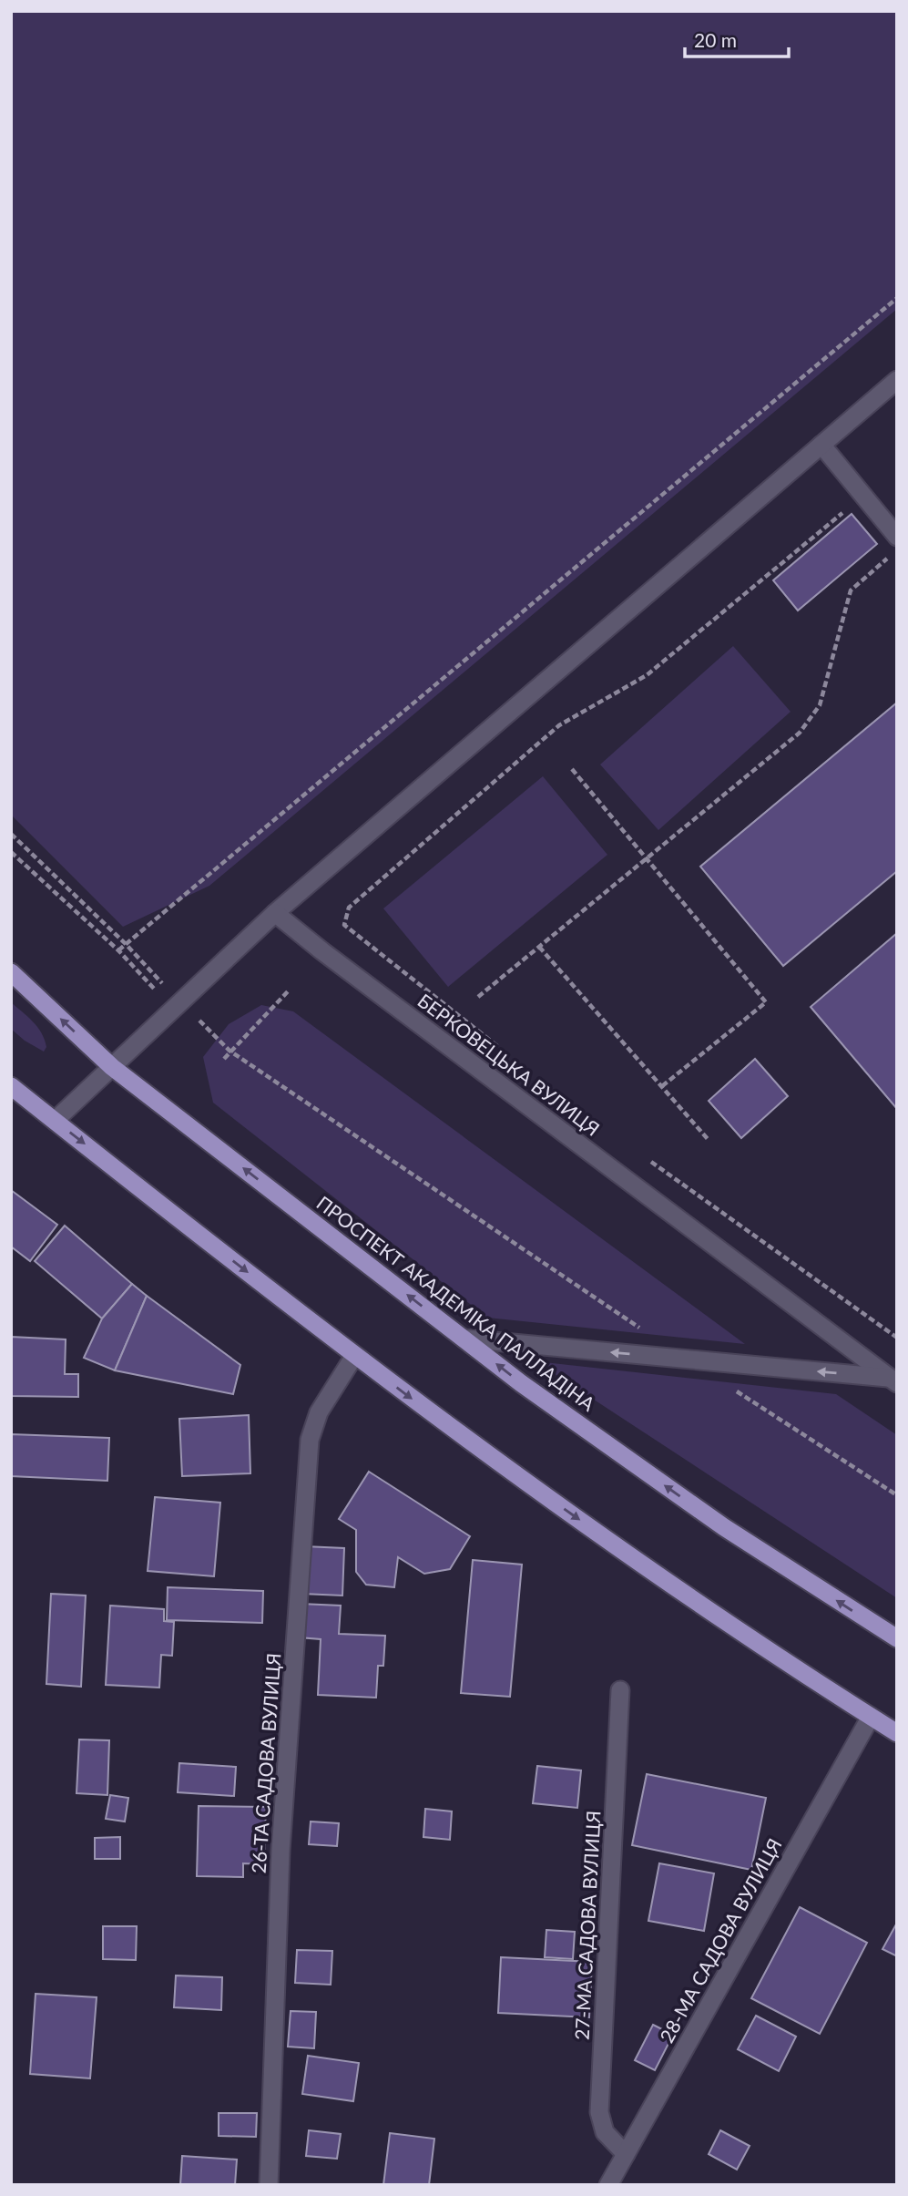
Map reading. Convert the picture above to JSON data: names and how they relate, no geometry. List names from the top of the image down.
{
  "streets": {
    "highway": ["ПРОСПЕКТ АКАДЕМІКА ПАЛЛАДІНА"],
    "street": [
      "БЕРКОВЕЦЬКА ВУЛИЦЯ",
      "26-ТА САДОВА ВУЛИЦЯ",
      "27-МА САДОВА ВУЛИЦЯ",
      "28-МА САДОВА ВУЛИЦЯ"
    ]
  },
  "crossings": [
    ["27-МА САДОВА ВУЛИЦЯ", "28-МА САДОВА ВУЛИЦЯ"]
  ],
  "scale_bar": "20 m"
}
